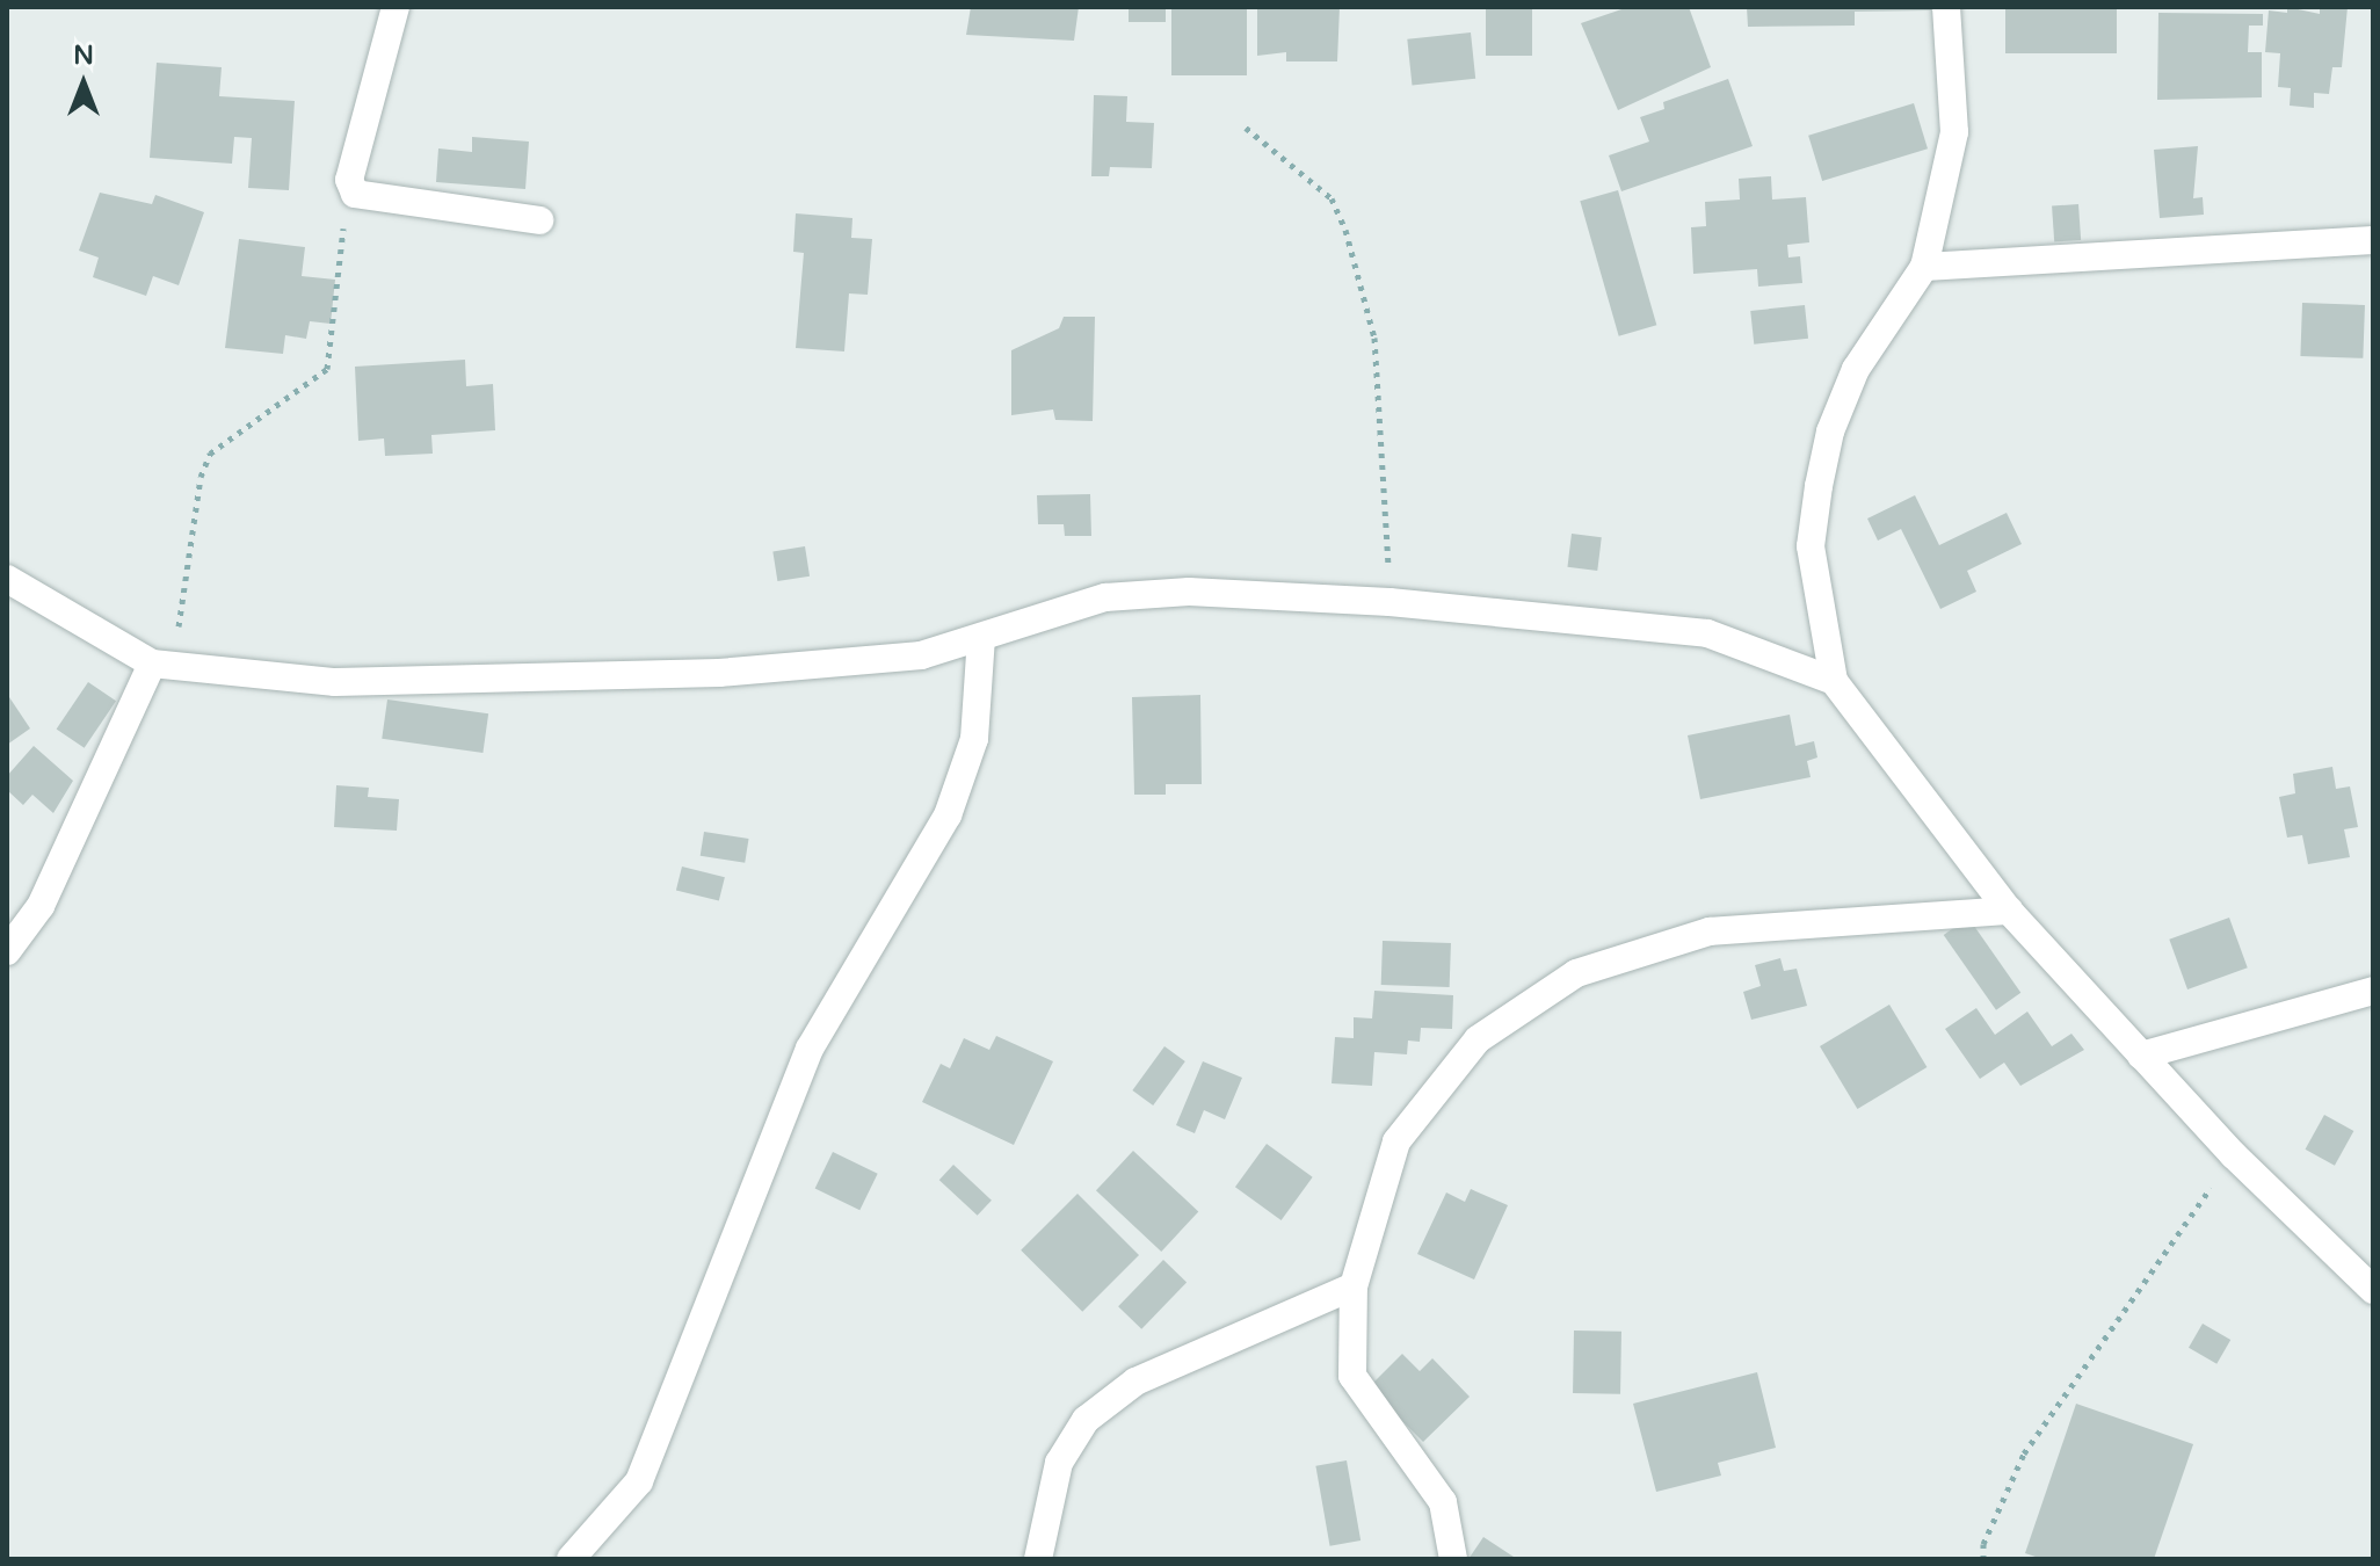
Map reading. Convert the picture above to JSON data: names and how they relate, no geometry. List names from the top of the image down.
{
  "north": "top"
}
